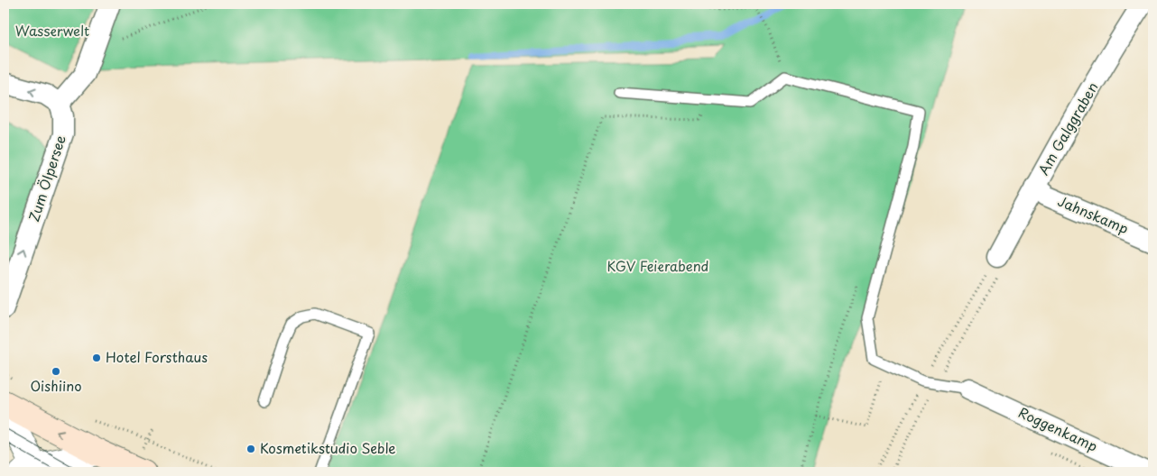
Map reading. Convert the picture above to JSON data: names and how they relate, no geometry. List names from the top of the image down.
{
  "streets": {
    "street": [
      "Am Galggraben",
      "Zum Ölpersee",
      "Jahnskamp",
      "Roggenkamp"
    ]
  },
  "crossings": [
    ["Am Galggraben", "Jahnskamp"]
  ],
  "one_way": ["Zum Ölpersee"],
  "parks": ["Wasserwelt", "KGV Feierabend"],
  "places": ["Hotel Forsthaus", "Oishiino", "Kosmetikstudio Seble"]
}
